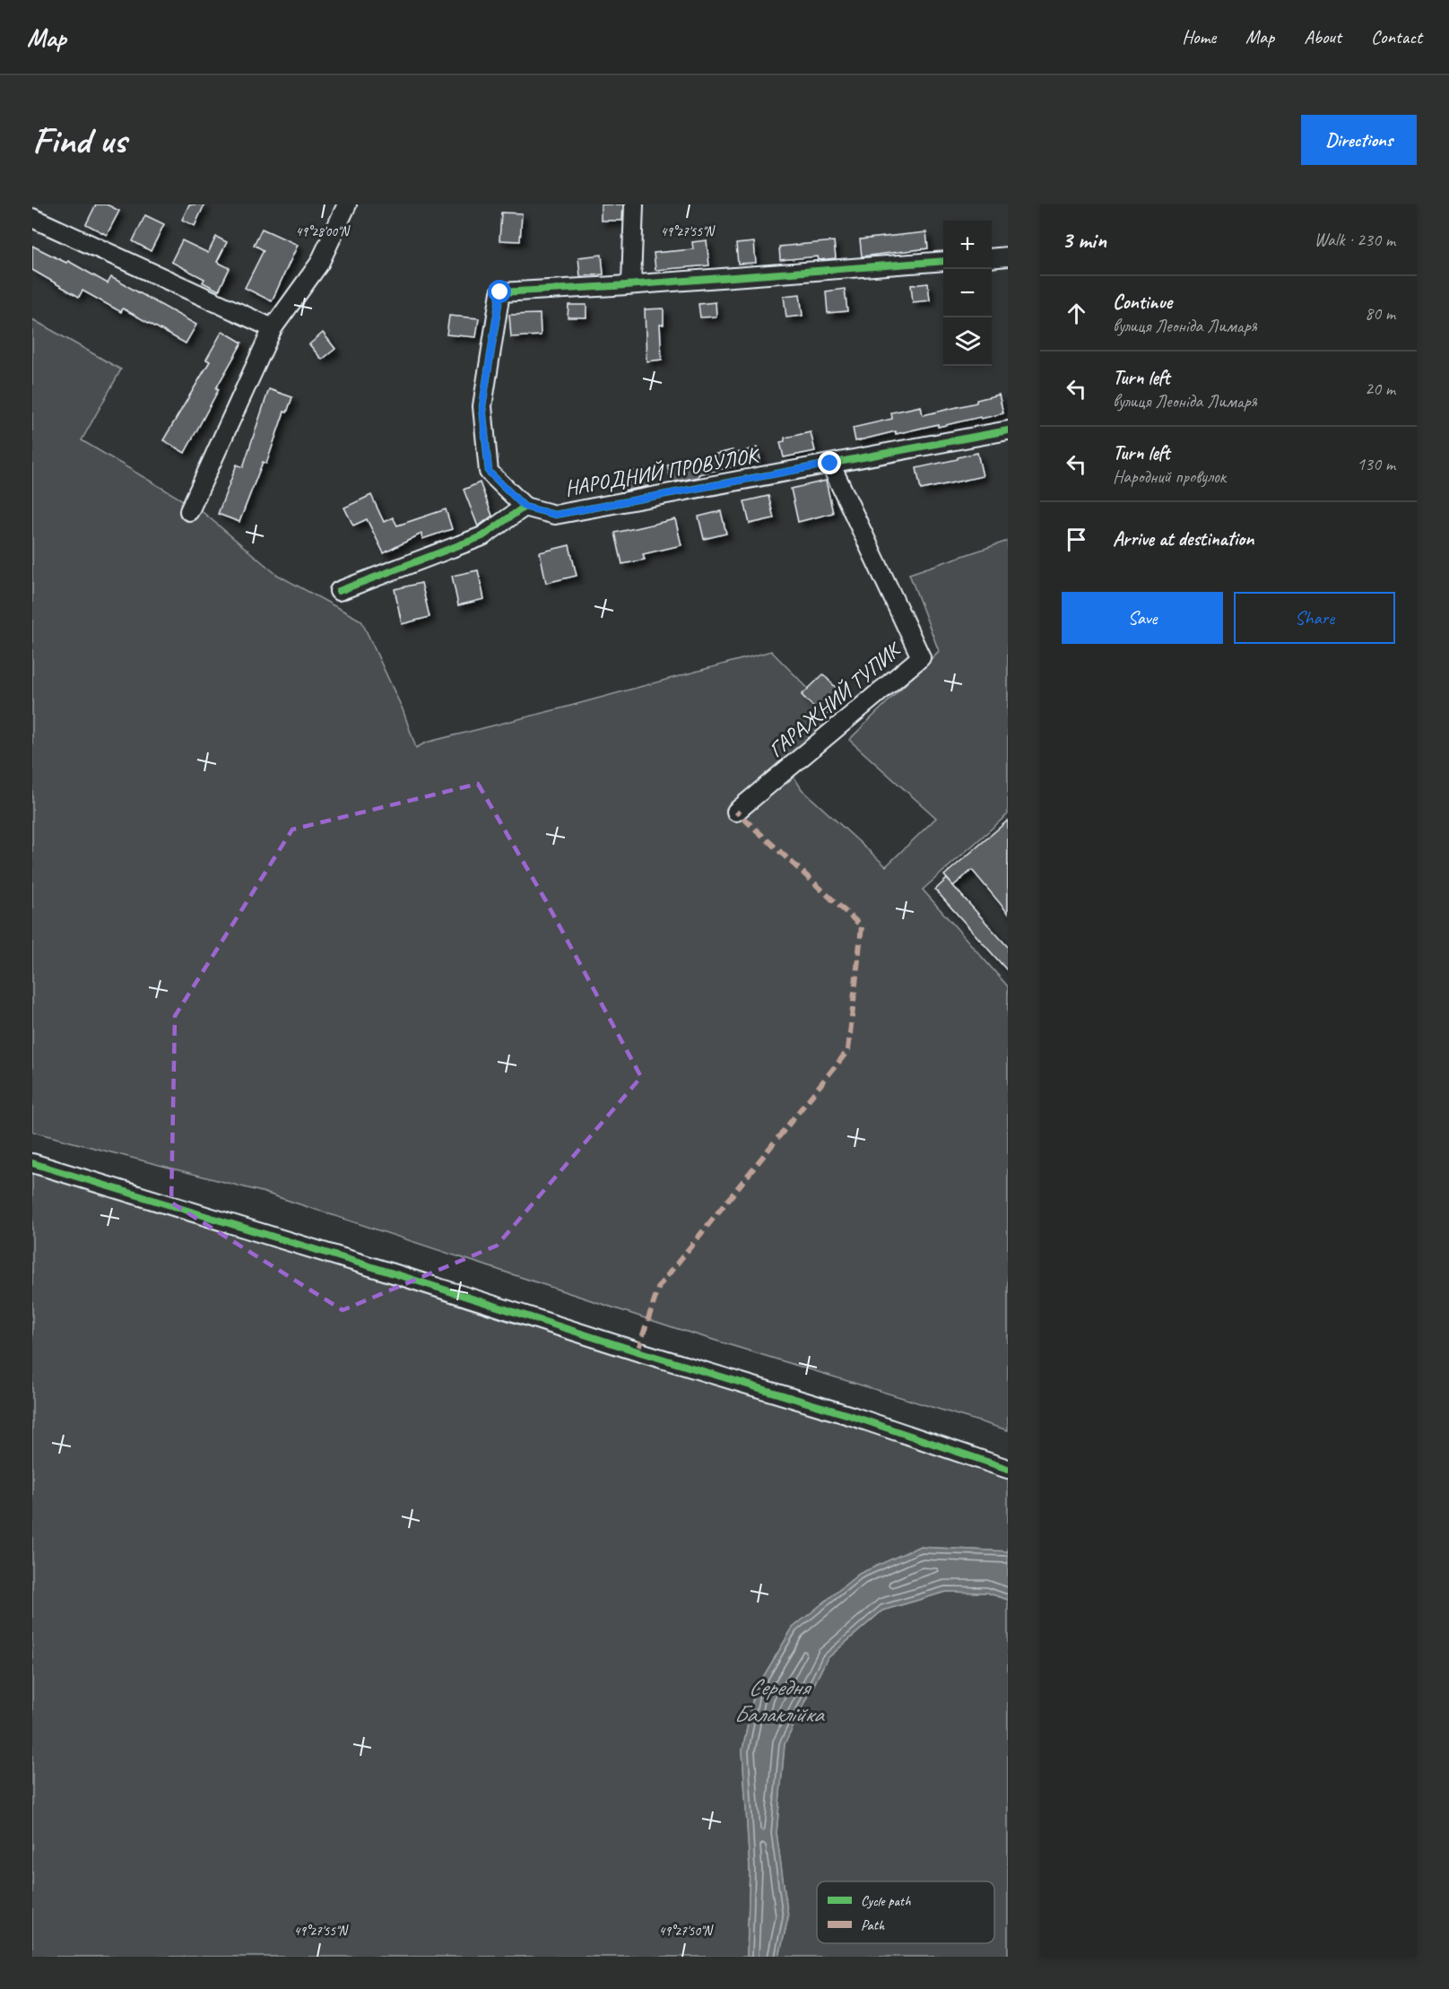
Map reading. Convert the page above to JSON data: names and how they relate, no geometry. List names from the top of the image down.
{
  "streets": {
    "street": ["НАРОДНИЙ ПРОВУЛОК", "ГАРАЖНИЙ ТУПИК"]
  },
  "crossings": [
    ["НАРОДНИЙ ПРОВУЛОК", "ГАРАЖНИЙ ТУПИК"]
  ],
  "water": ["Середня Балаклійка"],
  "legend": ["Cycle path", "Path"],
  "page": {
    "header": "Map",
    "nav": [
      "Home",
      "Map",
      "About",
      "Contact"
    ],
    "buttons": [
      "Directions",
      ["Save", "Share"]
    ],
    "title": "Find us",
    "heading": ["3 min", "Walk · 230 m"],
    "map_buttons": ["+", "−"],
    "list": [
      ["Continue", "вулиця Леоніда Лимаря", "80 m"],
      ["Turn left", "вулиця Леоніда Лимаря", "20 m"],
      ["Turn left", "Народний провулок", "130 m"],
      "Arrive at destination"
    ]
  },
  "coordinates": ["49°28'00\"N", "49°27'55\"N", "49°27'50\"N"]
}
